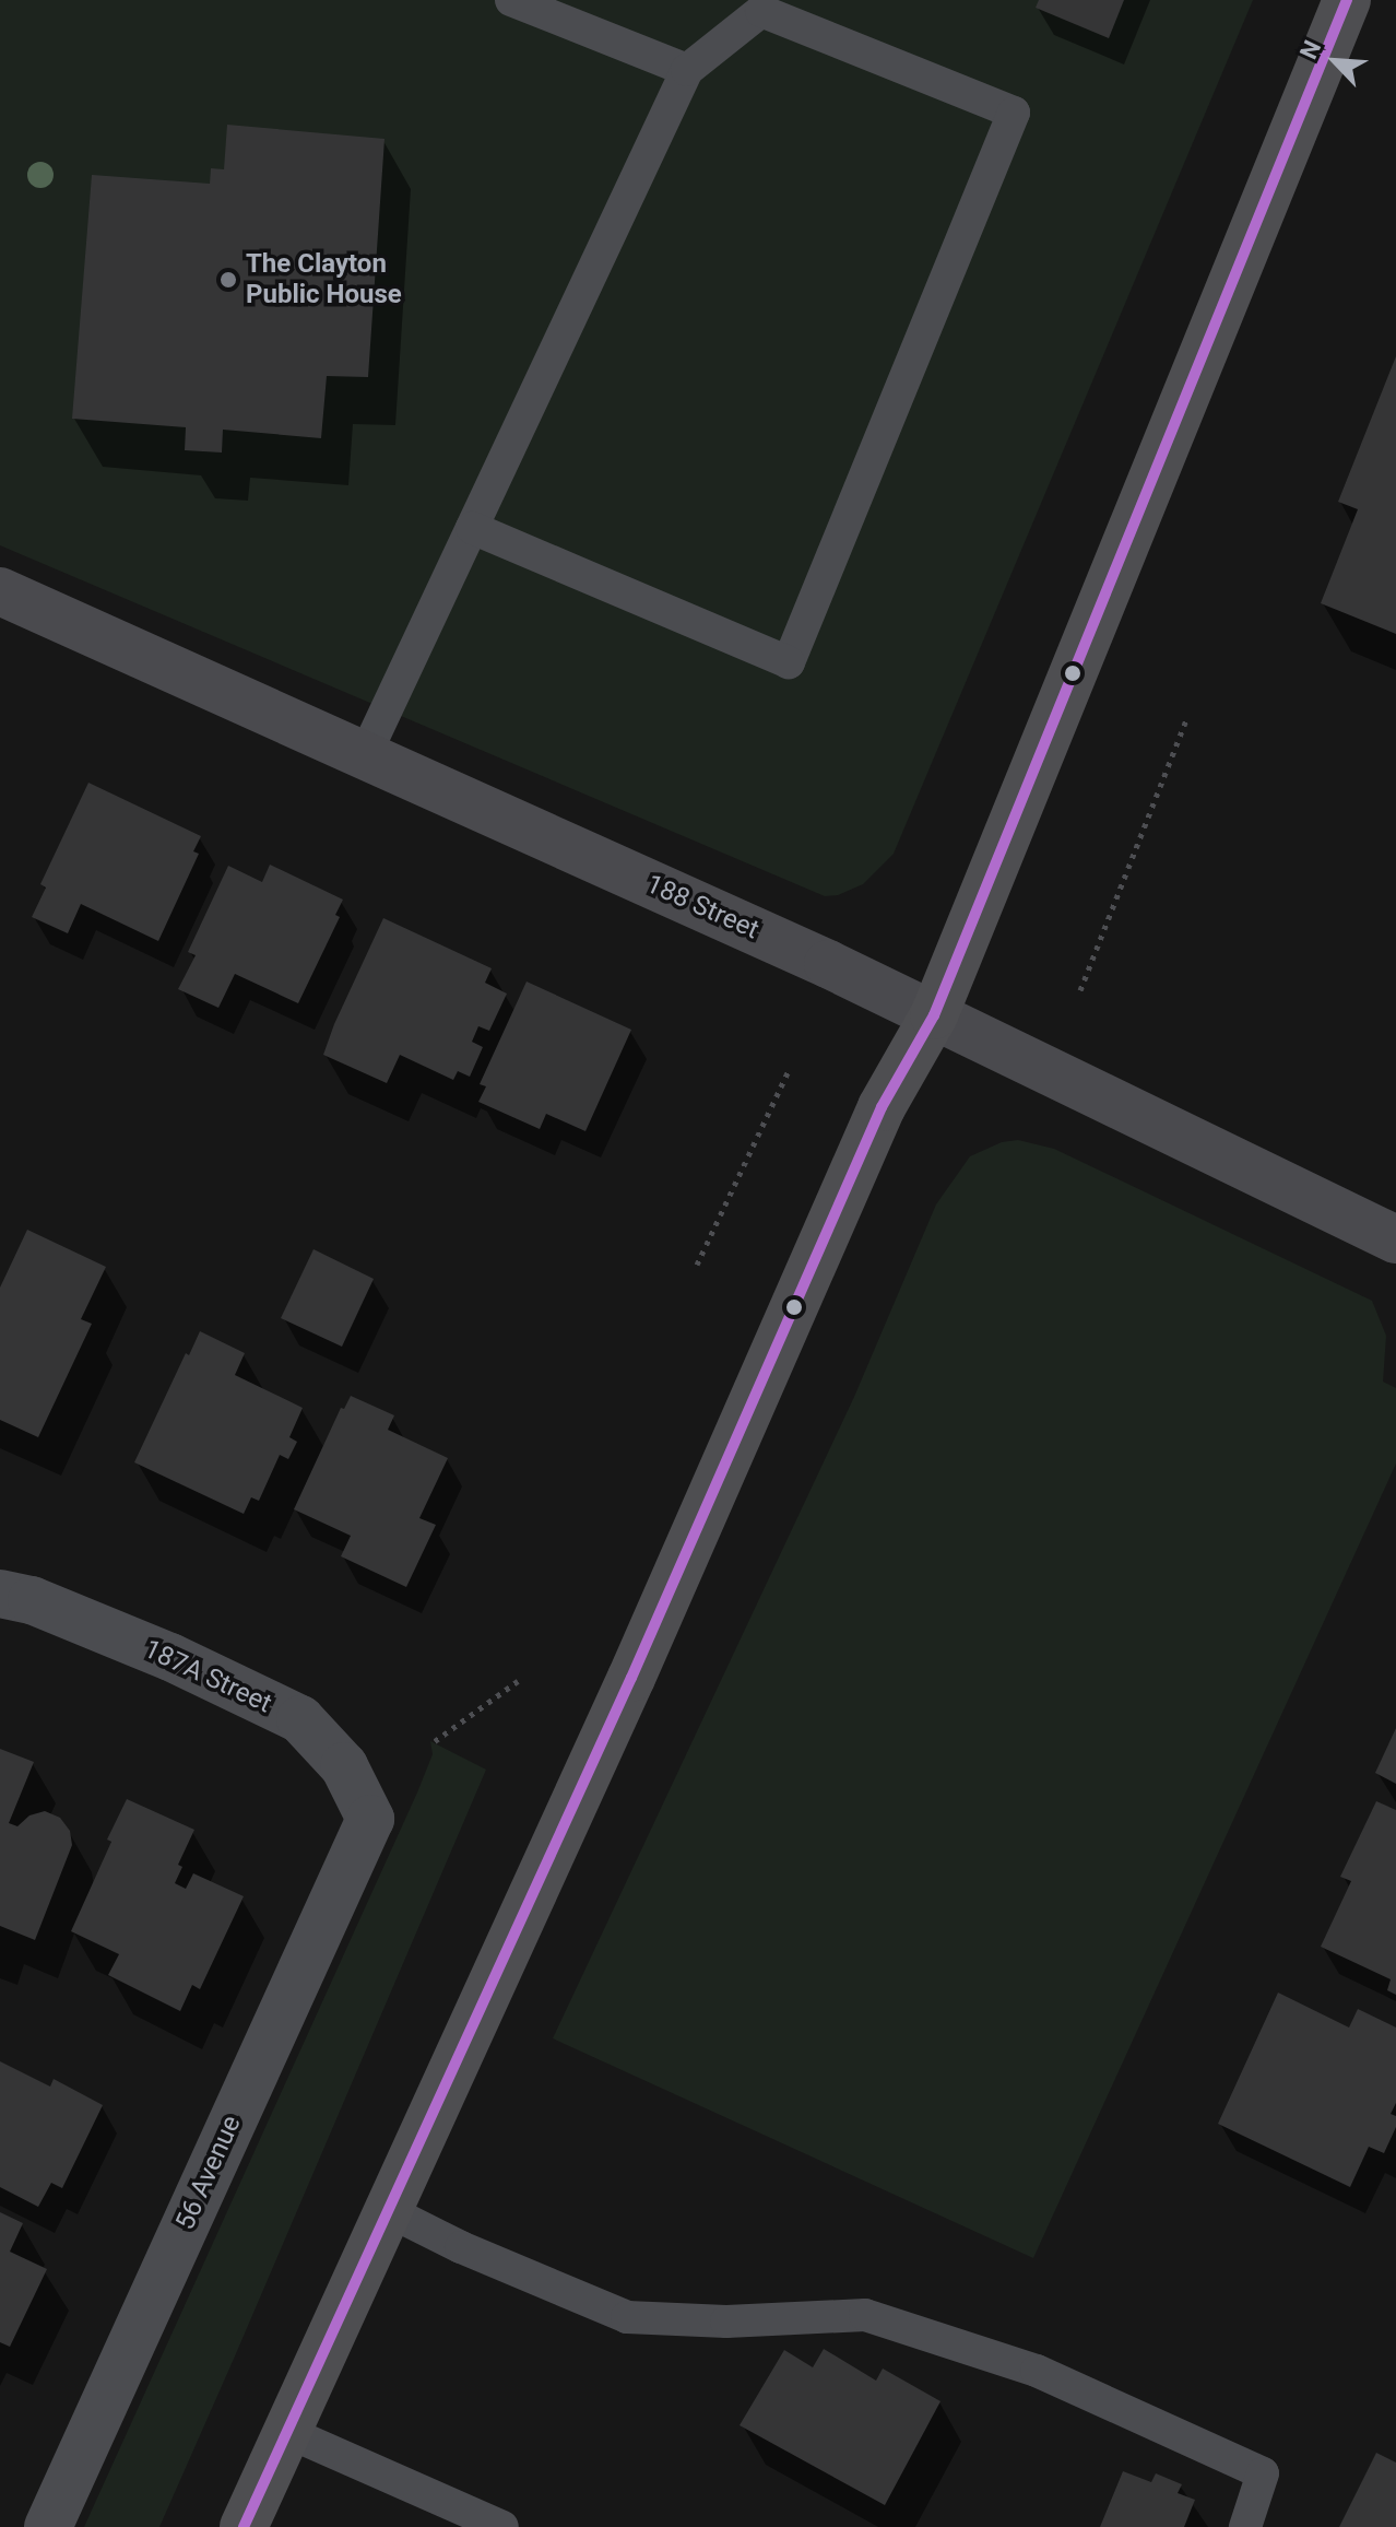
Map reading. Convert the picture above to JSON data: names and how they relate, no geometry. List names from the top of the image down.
{
  "streets": {
    "street": ["188 Street", "187A Street", "56 Avenue"]
  },
  "crossings": [
    ["187A Street", "56 Avenue"]
  ],
  "places": ["The Clayton Public House"],
  "north": "top left"
}
